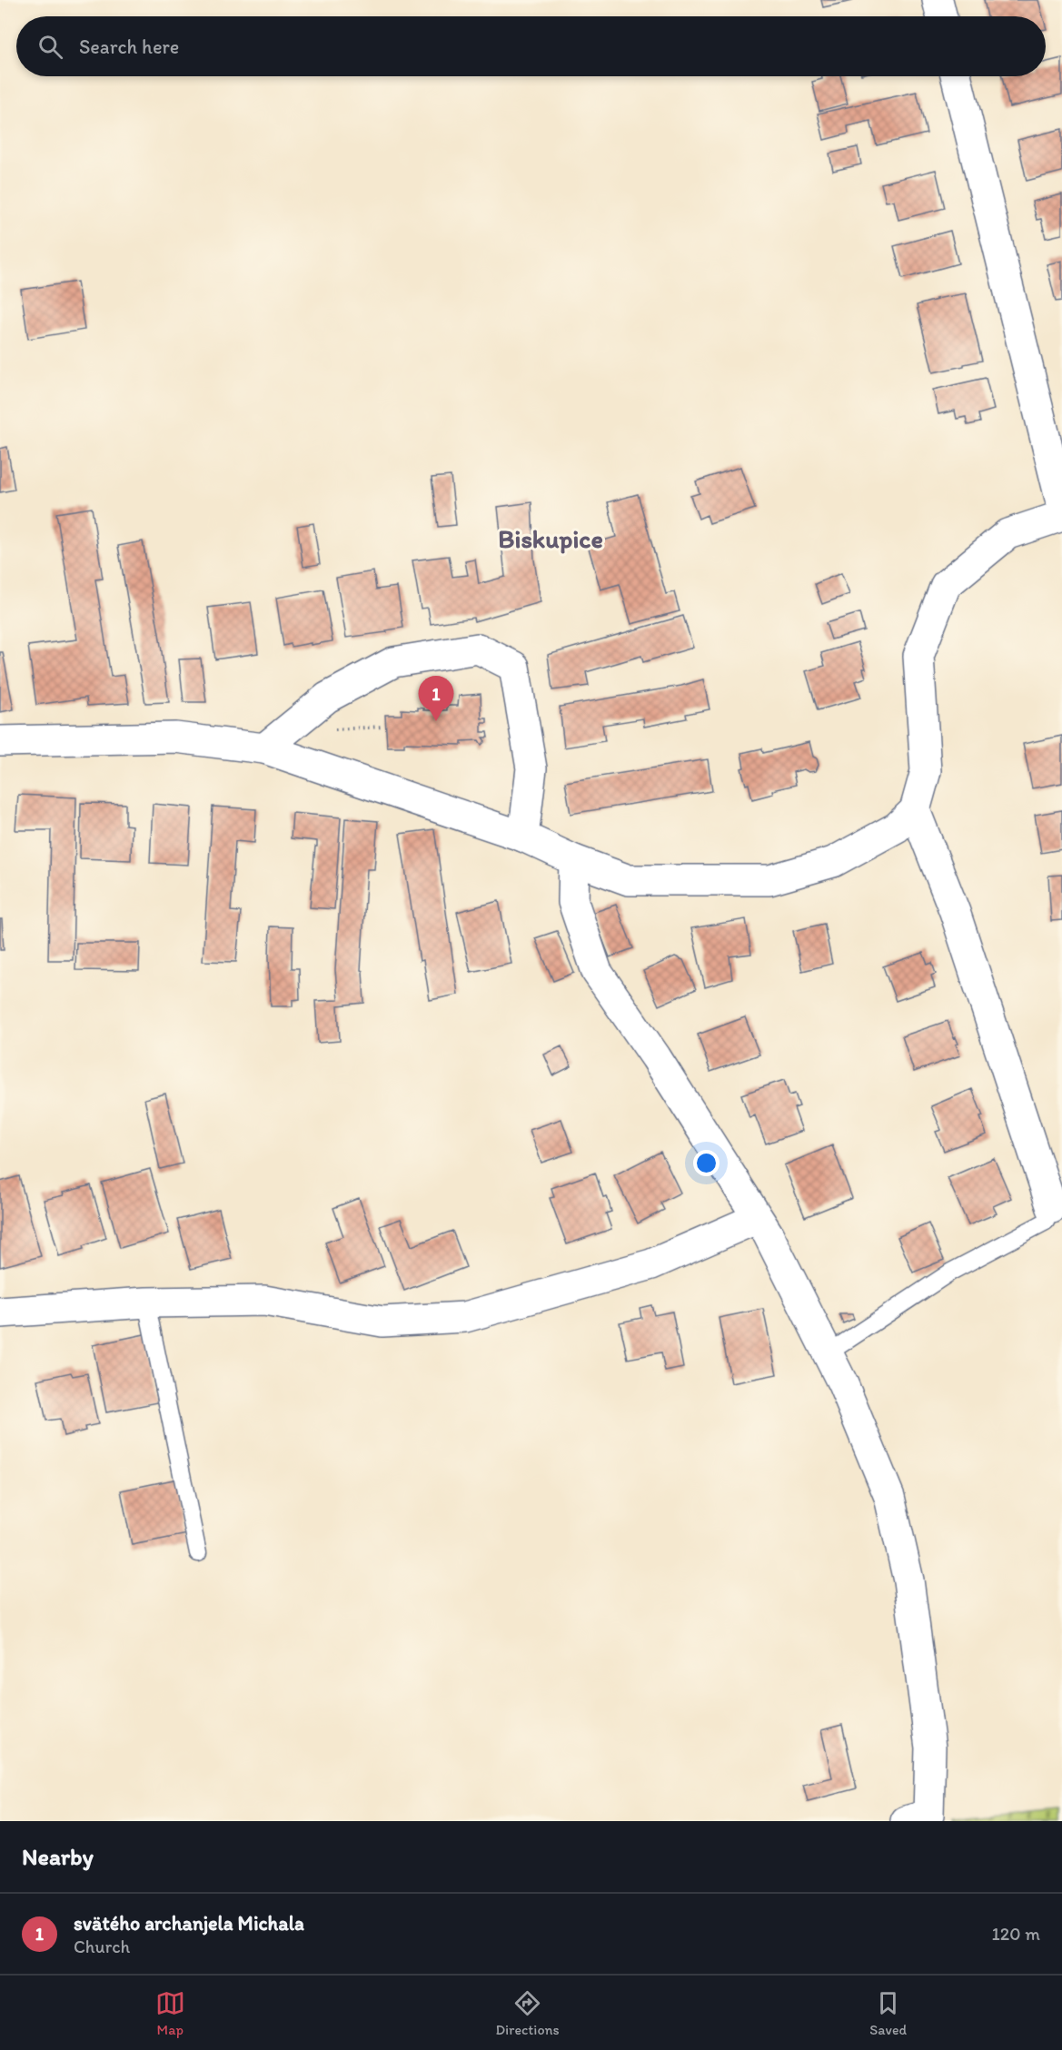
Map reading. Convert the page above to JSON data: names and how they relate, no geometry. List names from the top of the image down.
{
  "districts": ["Biskupice"],
  "page": {
    "search": "Search here",
    "pins": "1",
    "heading": "Nearby",
    "list": [
      {
        "mark": "1",
        "name": "svätého archanjela Michala",
        "note": "Church",
        "value": "120 m"
      }
    ],
    "nav": ["Map", "Directions", "Saved"]
  }
}
